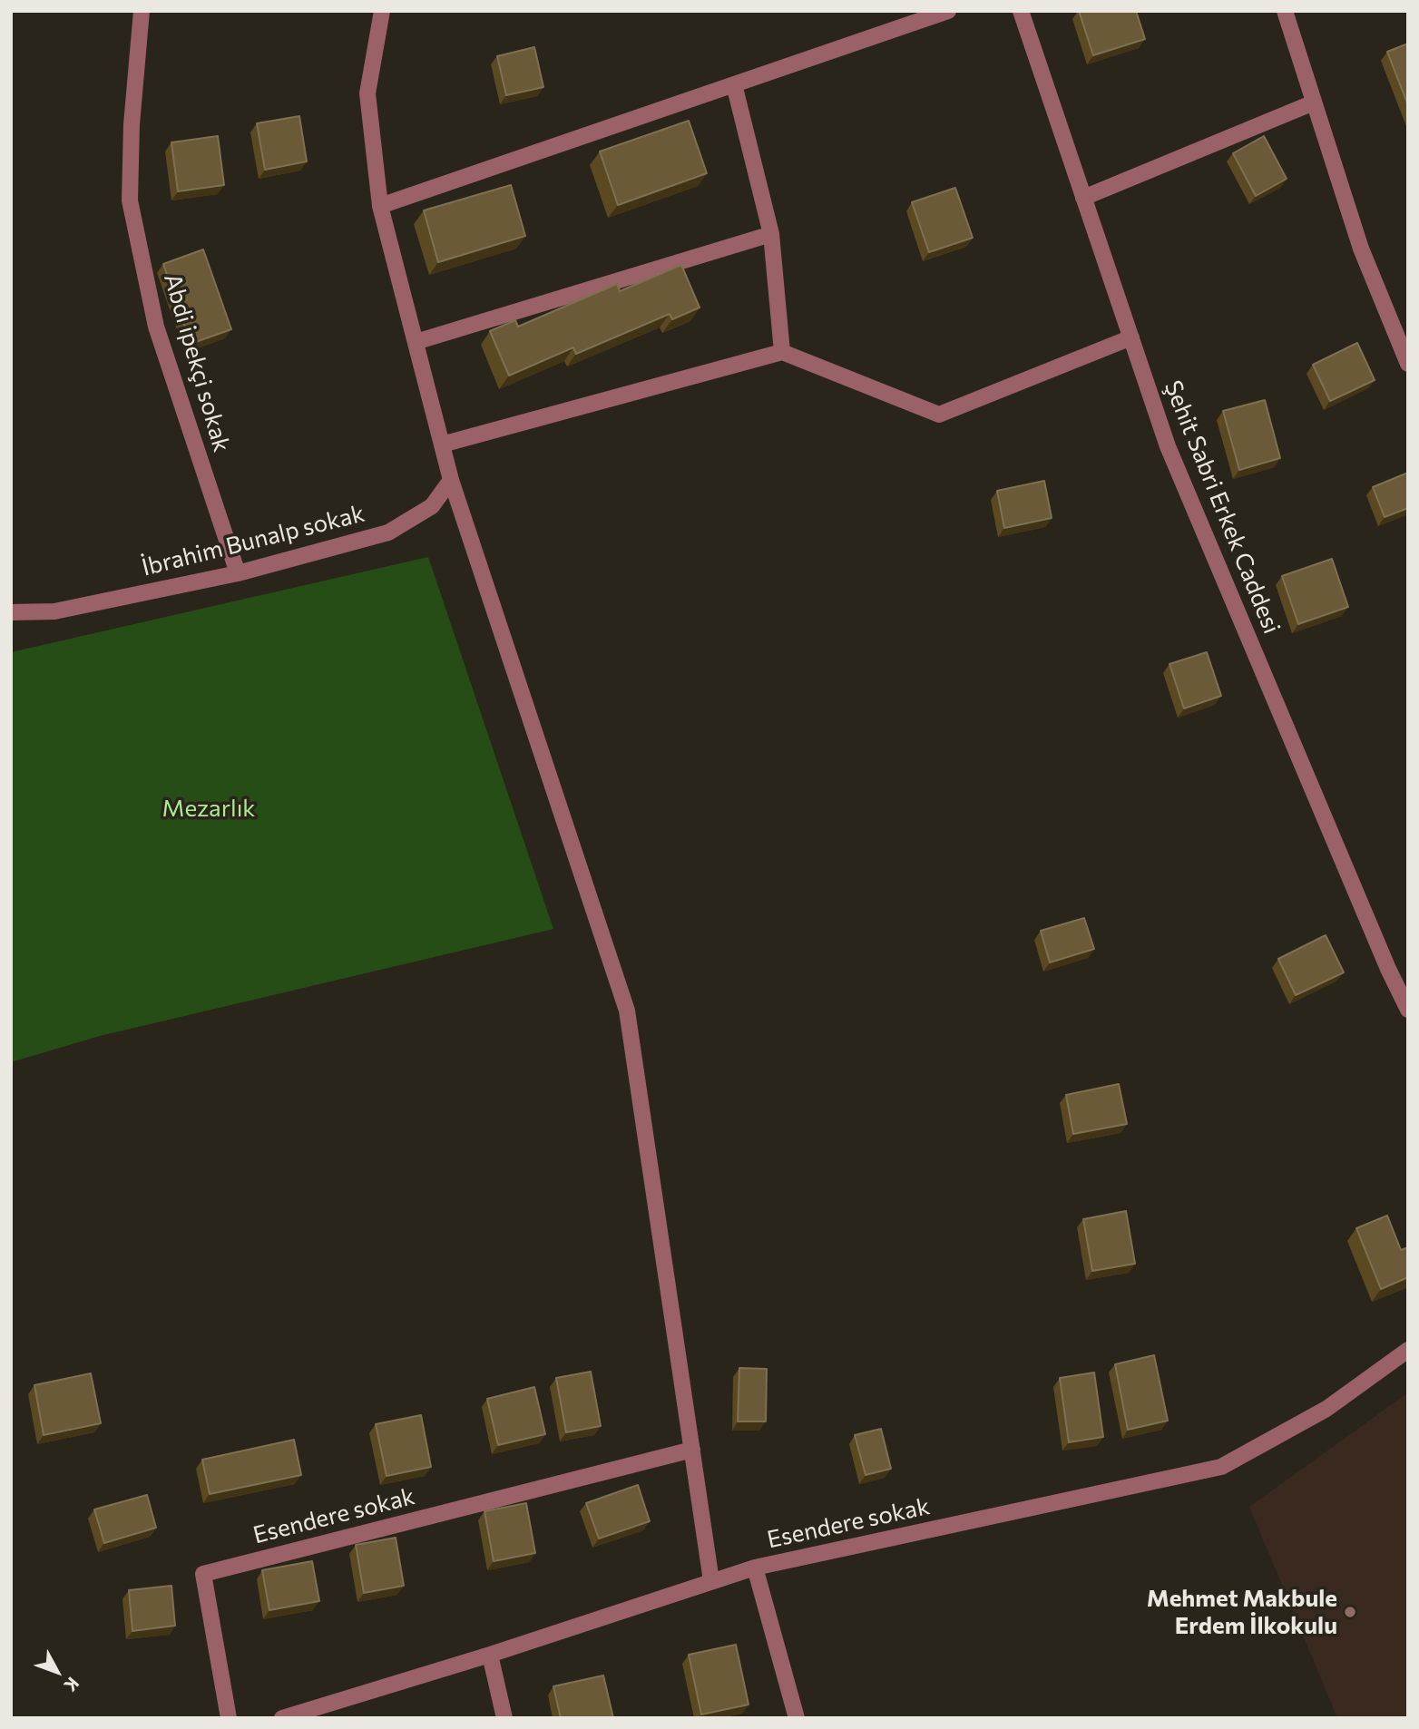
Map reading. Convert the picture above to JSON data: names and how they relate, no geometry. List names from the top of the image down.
{
  "streets": {
    "street": [
      "Abdi ipekçi sokak",
      "Şehit Sabri Erkek Caddesi",
      "İbrahim Bunalp sokak",
      "Esendere sokak"
    ]
  },
  "crossings": [
    ["Abdi ipekçi sokak", "İbrahim Bunalp sokak"]
  ],
  "parks": ["Mezarlık"],
  "places": ["Mehmet Makbule Erdem İlkokulu"],
  "north": "bottom right"
}
